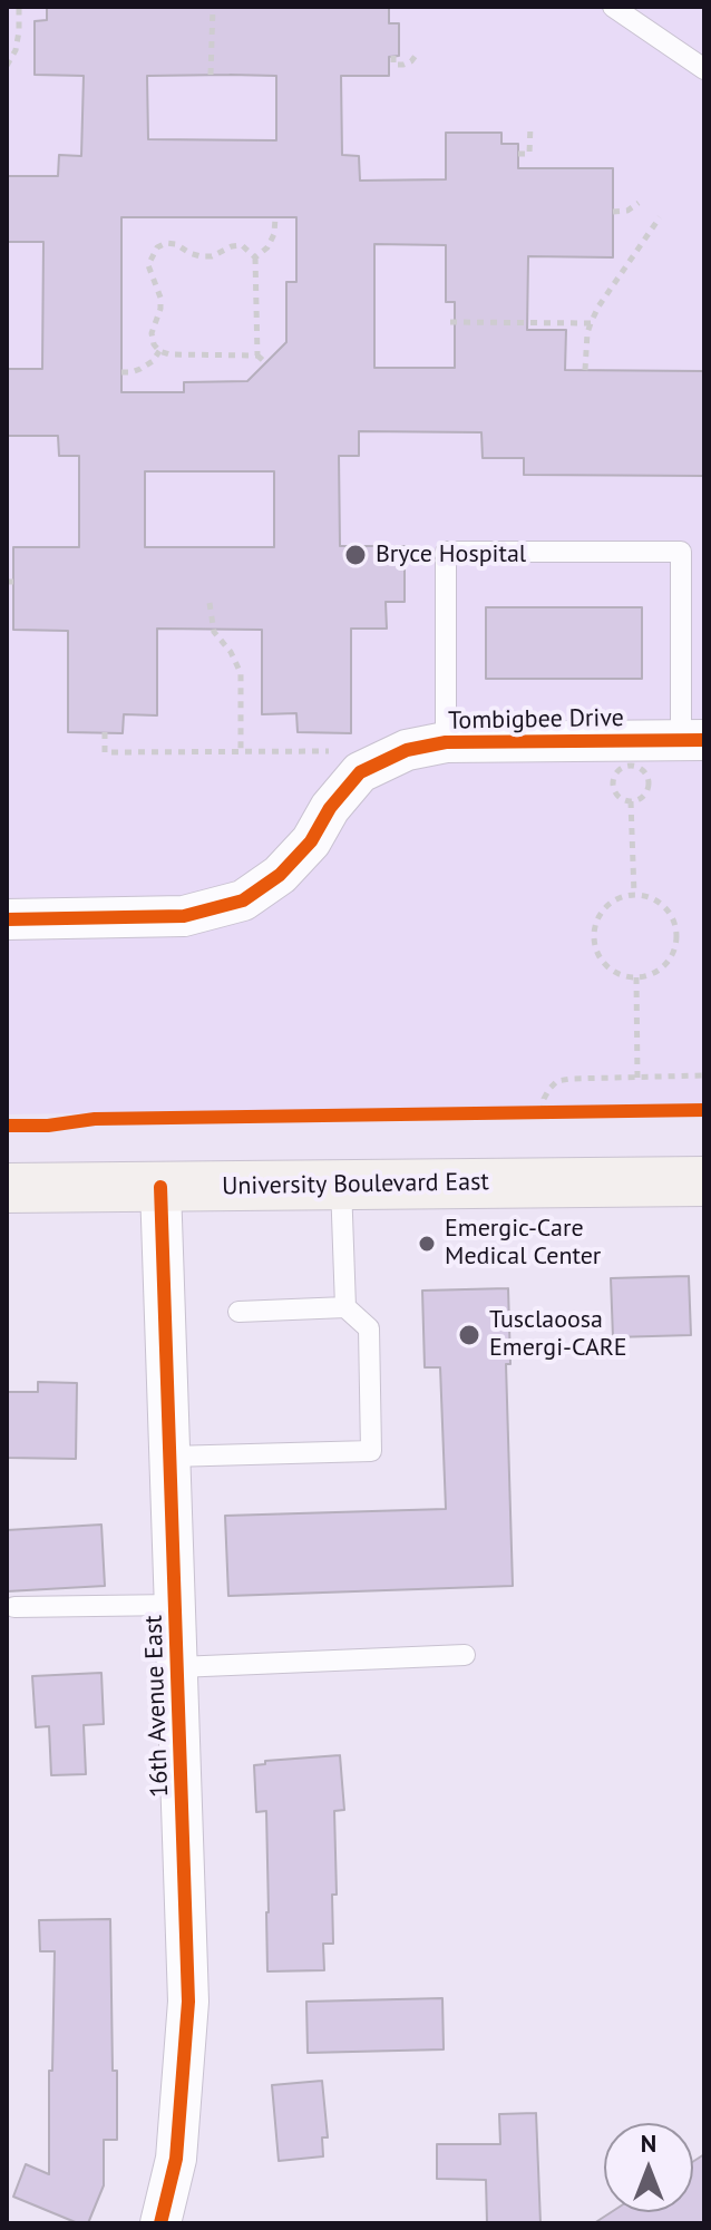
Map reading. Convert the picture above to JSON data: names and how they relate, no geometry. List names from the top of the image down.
{
  "streets": {
    "main road": ["University Boulevard East"],
    "street": ["Tombigbee Drive", "16th Avenue East"]
  },
  "crossings": [
    ["University Boulevard East", "16th Avenue East"]
  ],
  "places": ["Bryce Hospital", "Emergic-Care Medical Center", "Tusclaoosa Emergi-CARE"],
  "north": "top"
}
